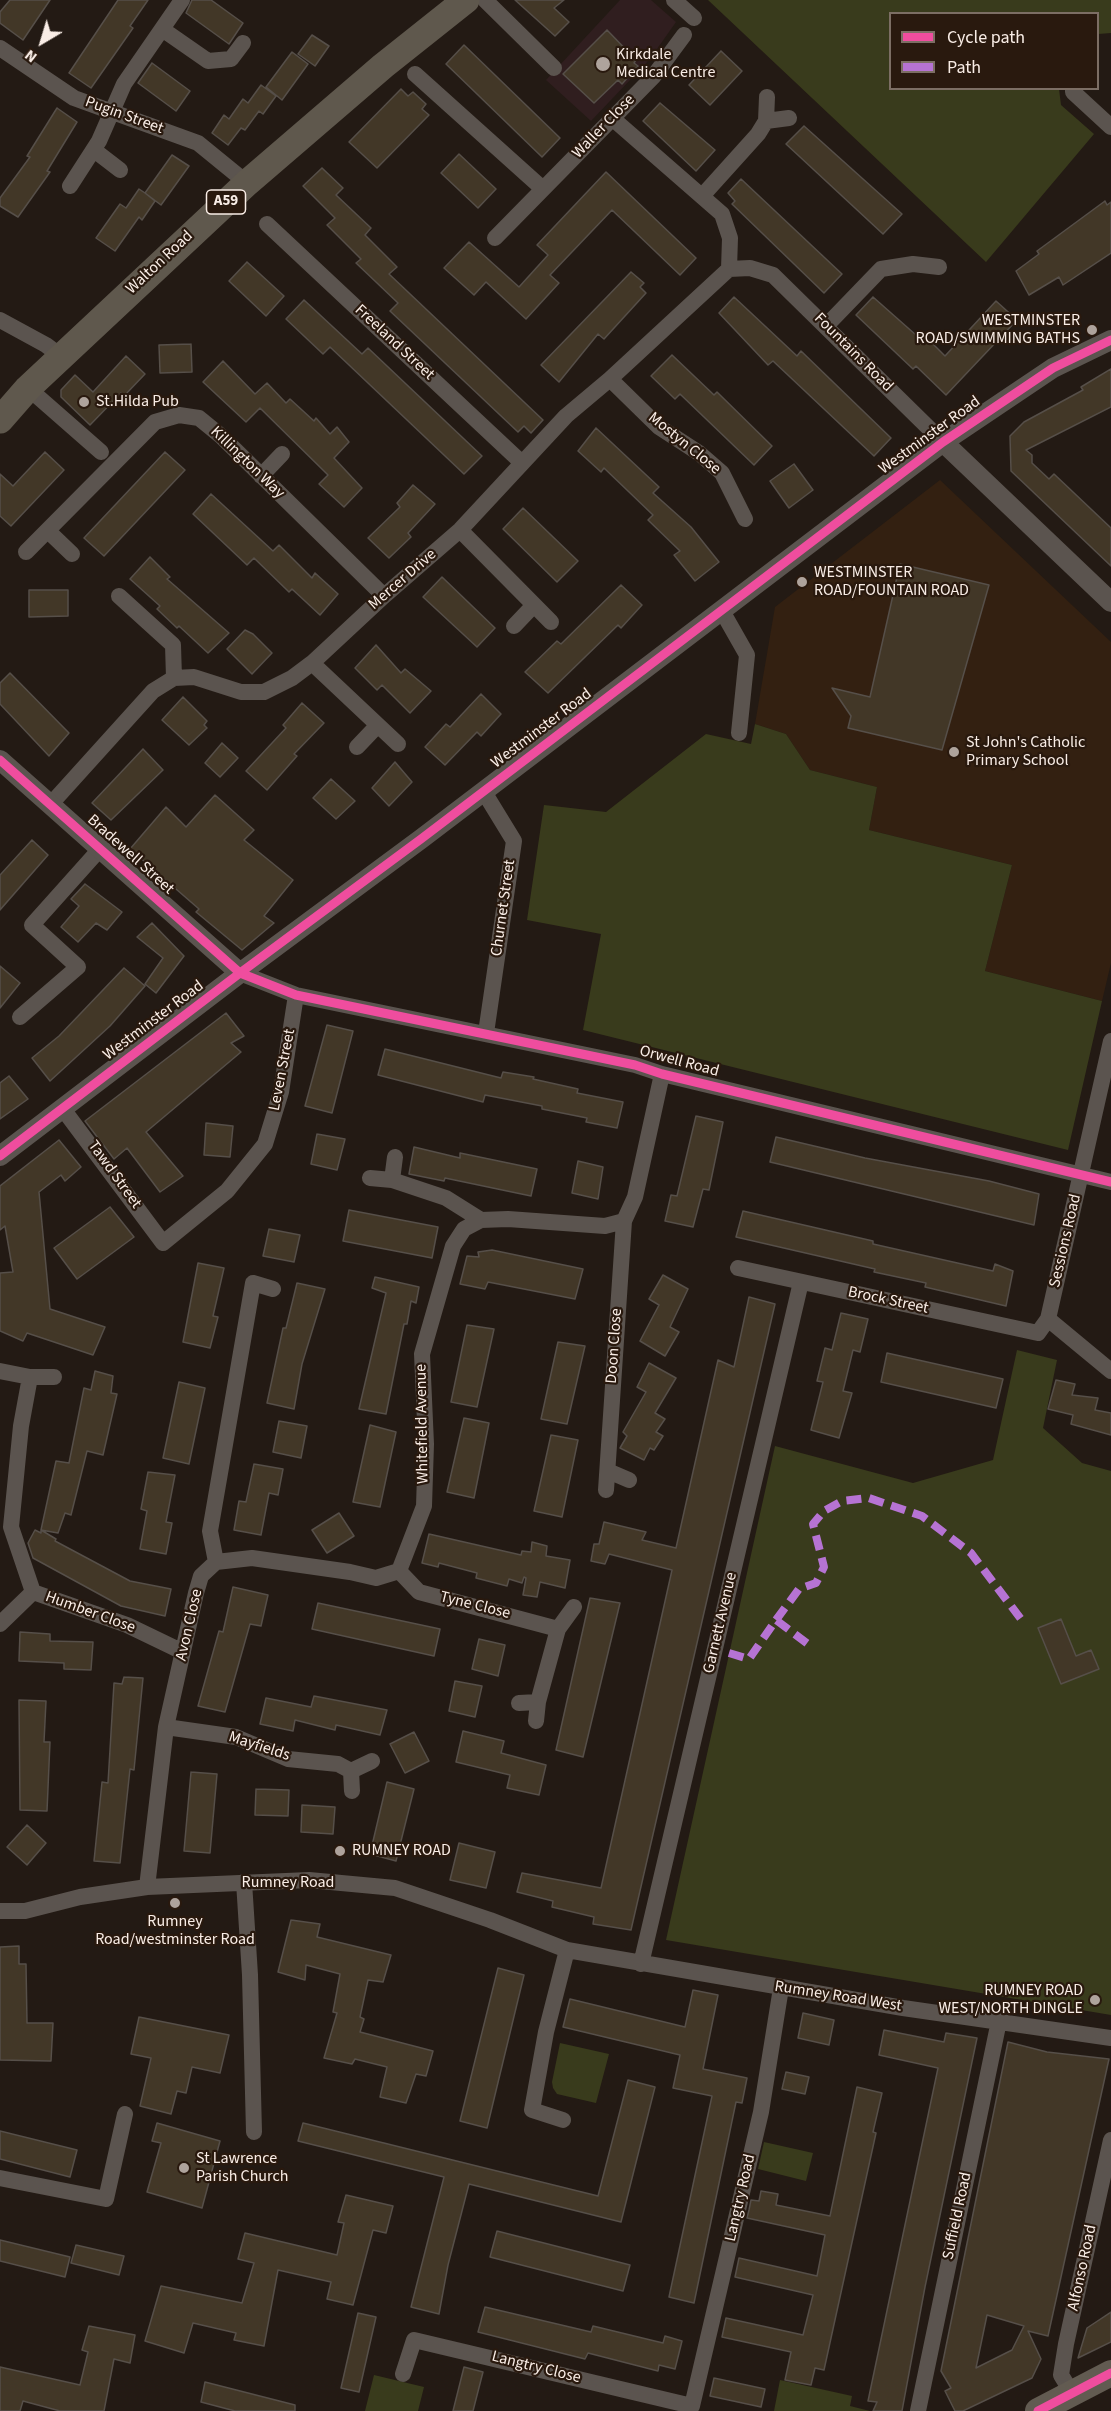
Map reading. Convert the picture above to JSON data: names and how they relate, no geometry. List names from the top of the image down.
{
  "streets": {
    "highway": ["A59", "Walton Road"],
    "street": [
      "Pugin Street",
      "Waller Close",
      "Freeland Street",
      "Fountains Road",
      "Westminster Road",
      "Mostyn Close",
      "Killington Way",
      "Mercer Drive",
      "Bradewell Street",
      "Churnet Street",
      "Orwell Road",
      "Leven Street",
      "Tawd Street",
      "Sessions Road",
      "Brock Street",
      "Doon Close",
      "Whitefield Avenue",
      "Tyne Close",
      "Humber Close",
      "Garnett Avenue",
      "Avon Close",
      "Mayfields",
      "Rumney Road",
      "Rumney Road West",
      "Langtry Road",
      "Suffield Road",
      "Alfonso Road",
      "Langtry Close"
    ]
  },
  "crossings": [
    ["Pugin Street", "Walton Road"],
    ["Freeland Street", "Mercer Drive"],
    ["Fountains Road", "Westminster Road"],
    ["Fountains Road", "Mercer Drive"],
    ["Westminster Road", "Bradewell Street"],
    ["Westminster Road", "Churnet Street"],
    ["Westminster Road", "Orwell Road"],
    ["Westminster Road", "Tawd Street"],
    ["Mostyn Close", "Mercer Drive"],
    ["Killington Way", "Mercer Drive"],
    ["Bradewell Street", "Orwell Road"],
    ["Churnet Street", "Orwell Road"],
    ["Orwell Road", "Leven Street"],
    ["Orwell Road", "Sessions Road"],
    ["Leven Street", "Tawd Street"],
    ["Sessions Road", "Brock Street"],
    ["Brock Street", "Garnett Avenue"],
    ["Whitefield Avenue", "Tyne Close"],
    ["Humber Close", "Avon Close"],
    ["Garnett Avenue", "Rumney Road West"],
    ["Avon Close", "Mayfields"],
    ["Avon Close", "Rumney Road"],
    ["Rumney Road", "Rumney Road West"],
    ["Rumney Road West", "Langtry Road"],
    ["Rumney Road West", "Suffield Road"],
    ["Langtry Road", "Langtry Close"]
  ],
  "places": [
    "Kirkdale Medical Centre",
    "WESTMINSTER ROAD/SWIMMING BATHS",
    "St.Hilda Pub",
    "WESTMINSTER ROAD/FOUNTAIN ROAD",
    "St John's Catholic Primary School",
    "RUMNEY ROAD",
    "Rumney Road/westminster Road",
    "RUMNEY ROAD WEST/NORTH DINGLE",
    "St Lawrence Parish Church"
  ],
  "legend": ["Cycle path", "Path"],
  "north": "bottom left"
}
